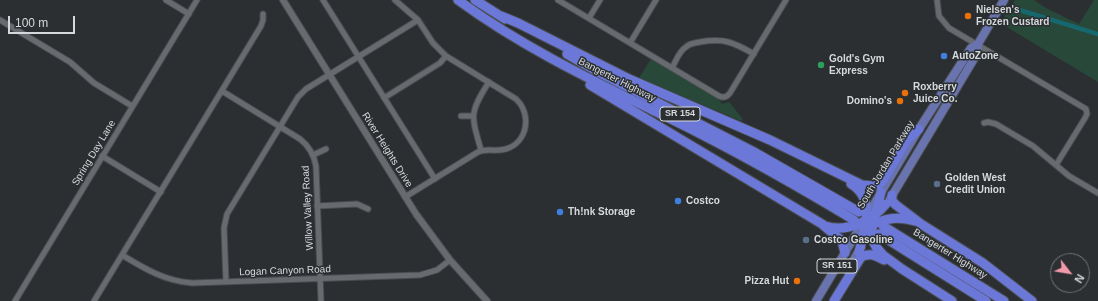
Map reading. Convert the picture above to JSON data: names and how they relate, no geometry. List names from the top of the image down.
{
  "streets": {
    "highway": ["Bangerter Highway", "SR 154"],
    "main road": ["South Jordan Parkway", "SR 151"],
    "street": [
      "River Heights Drive",
      "Spring Day Lane",
      "Willow Valley Road",
      "Logan Canyon Road"
    ]
  },
  "crossings": [
    ["Bangerter Highway", "SR 151"],
    ["River Heights Drive", "Logan Canyon Road"],
    ["Willow Valley Road", "Logan Canyon Road"]
  ],
  "places": [
    "Nielsen's Frozen Custard",
    "AutoZone",
    "Gold's Gym Express",
    "Roxberry Juice Co.",
    "Domino's",
    "Golden West Credit Union",
    "Costco",
    "Th!nk Storage",
    "Costco Gasoline",
    "Pizza Hut"
  ],
  "scale_bar": "100 m",
  "north": "bottom right"
}
